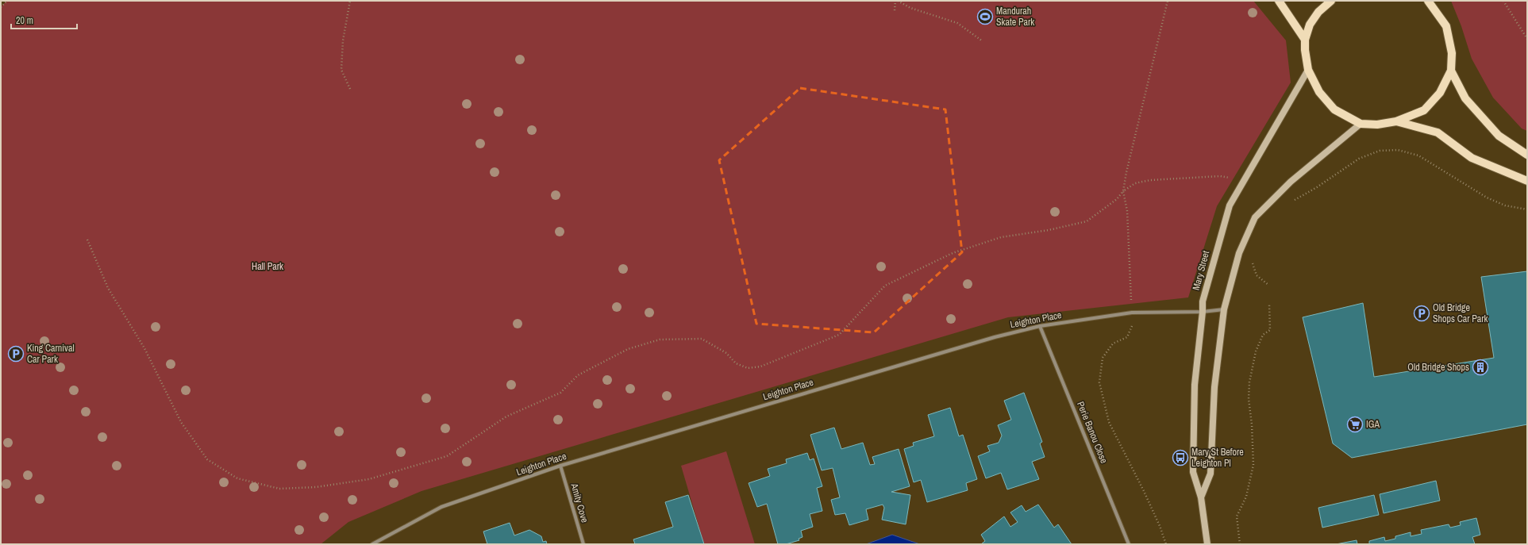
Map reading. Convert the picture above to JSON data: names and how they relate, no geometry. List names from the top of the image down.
{
  "streets": {
    "street": [
      "Mary Street",
      "Leighton Place",
      "Perie Banou Close",
      "Amity Cove"
    ]
  },
  "crossings": [
    ["Mary Street", "Leighton Place"],
    ["Leighton Place", "Perie Banou Close"],
    ["Leighton Place", "Amity Cove"]
  ],
  "parks": ["Hall Park"],
  "places": {
    "sports": ["Mandurah Skate Park"],
    "parking": ["Old Bridge Shops Car Park", "King Carnival Car Park"],
    "building": ["Old Bridge Shops"],
    "supermarket": ["IGA"],
    "bus stop": ["Mary St Before Leighton Pl"]
  },
  "scale_bar": "20 m"
}
